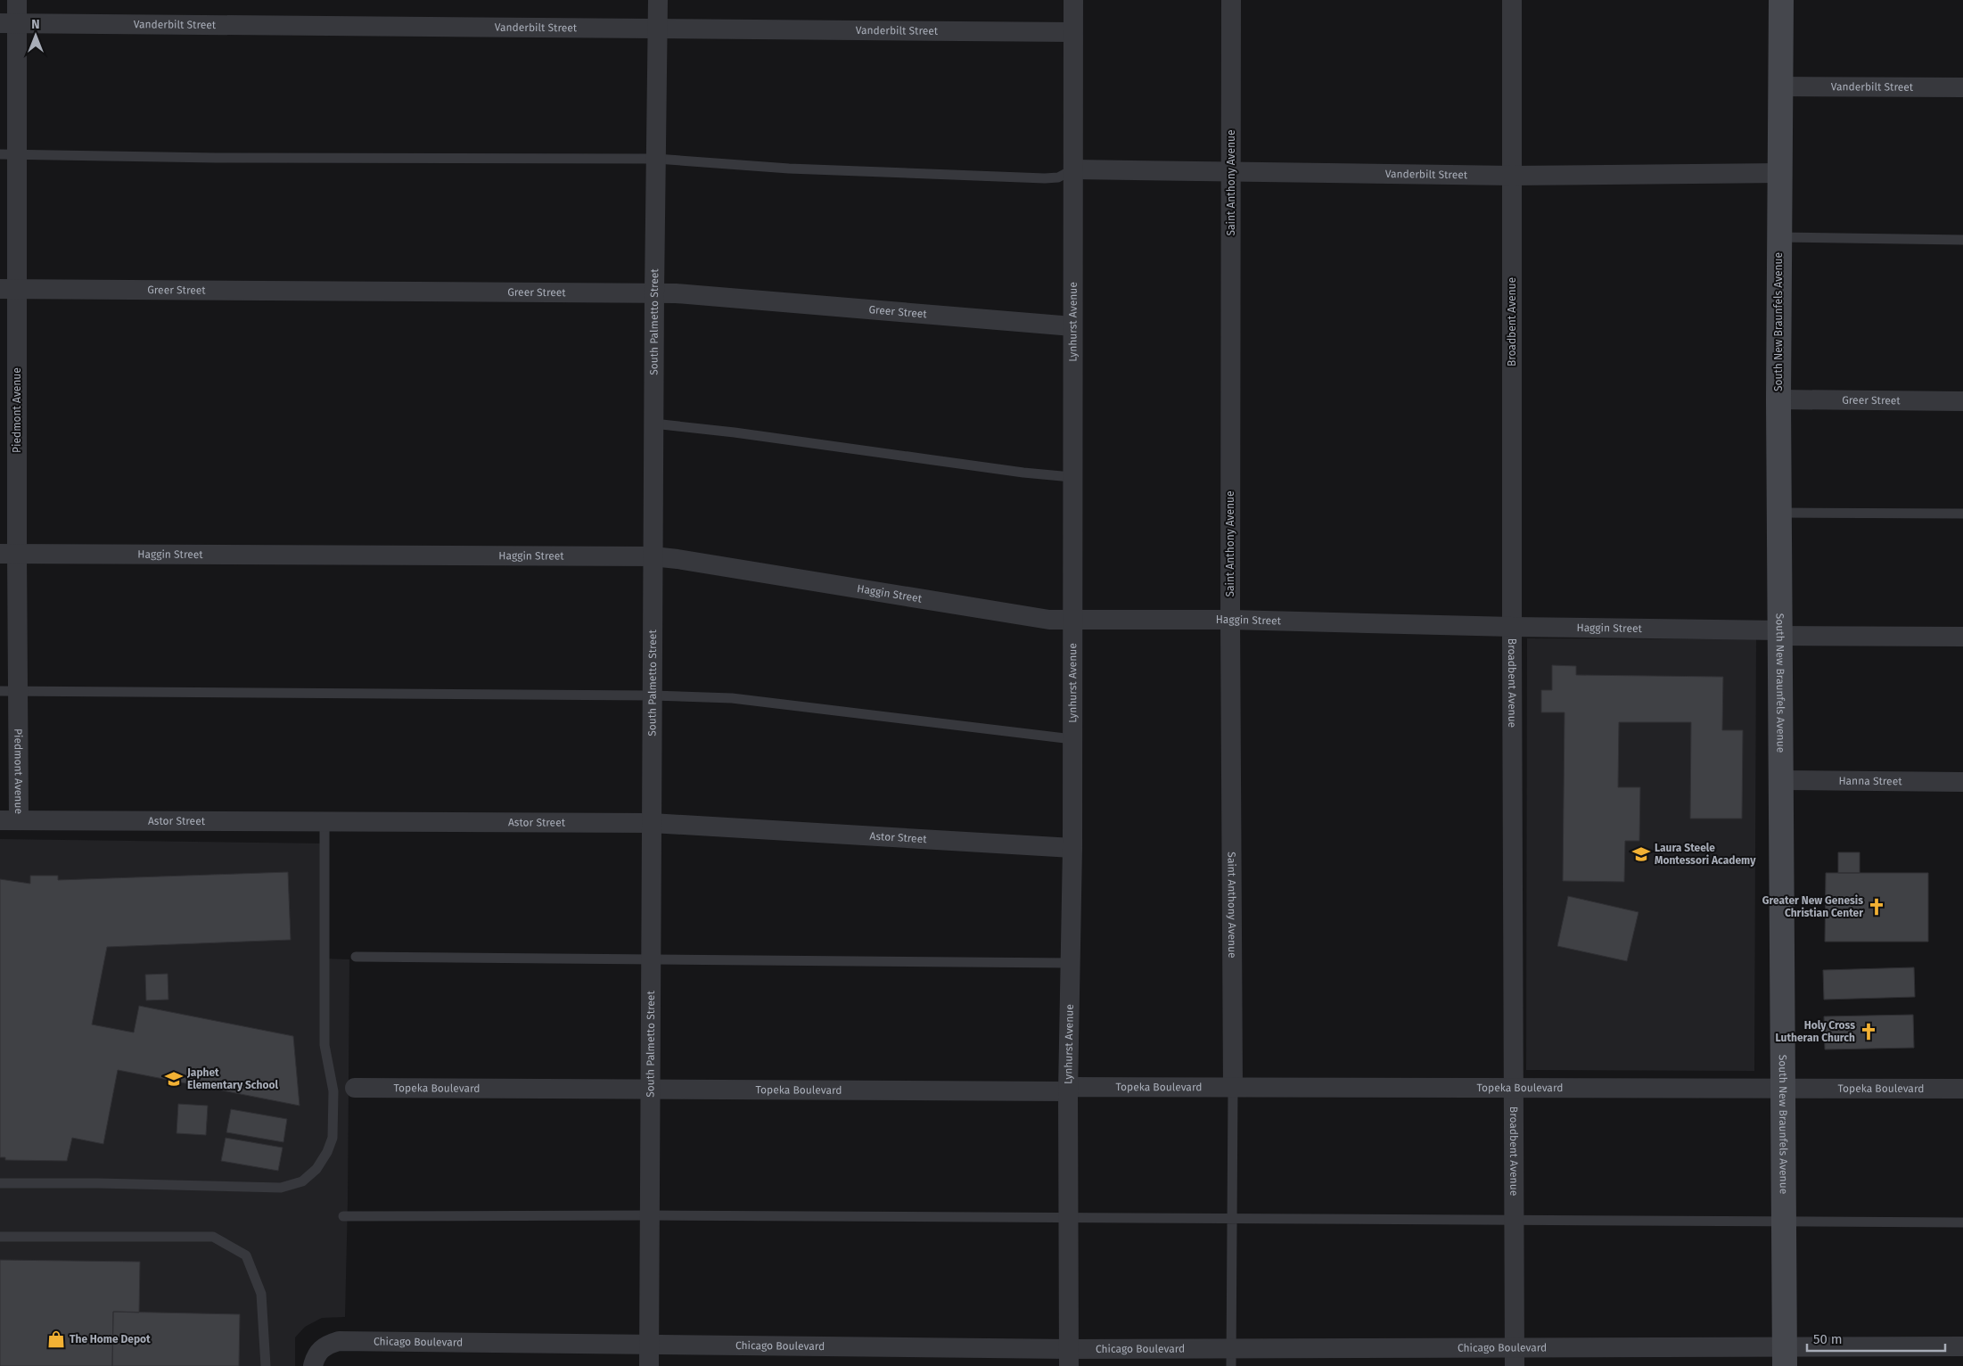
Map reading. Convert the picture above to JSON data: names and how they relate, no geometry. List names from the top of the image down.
{
  "streets": {
    "main road": ["South New Braunfels Avenue"],
    "street": [
      "Vanderbilt Street",
      "Saint Anthony Avenue",
      "Greer Street",
      "South Palmetto Street",
      "Lynhurst Avenue",
      "Broadbent Avenue",
      "Piedmont Avenue",
      "Haggin Street",
      "Hanna Street",
      "Astor Street",
      "Topeka Boulevard",
      "Chicago Boulevard"
    ]
  },
  "crossings": [
    ["Vanderbilt Street", "Saint Anthony Avenue"],
    ["Vanderbilt Street", "South Palmetto Street"],
    ["Vanderbilt Street", "Lynhurst Avenue"],
    ["Vanderbilt Street", "Broadbent Avenue"],
    ["Vanderbilt Street", "South New Braunfels Avenue"],
    ["Vanderbilt Street", "Piedmont Avenue"],
    ["Saint Anthony Avenue", "Haggin Street"],
    ["Saint Anthony Avenue", "Topeka Boulevard"],
    ["Greer Street", "South Palmetto Street"],
    ["Greer Street", "Lynhurst Avenue"],
    ["Greer Street", "South New Braunfels Avenue"],
    ["Greer Street", "Piedmont Avenue"],
    ["South Palmetto Street", "Haggin Street"],
    ["South Palmetto Street", "Astor Street"],
    ["South Palmetto Street", "Topeka Boulevard"],
    ["South Palmetto Street", "Chicago Boulevard"],
    ["Lynhurst Avenue", "Haggin Street"],
    ["Lynhurst Avenue", "Astor Street"],
    ["Lynhurst Avenue", "Topeka Boulevard"],
    ["Lynhurst Avenue", "Chicago Boulevard"],
    ["Broadbent Avenue", "Haggin Street"],
    ["Broadbent Avenue", "Topeka Boulevard"],
    ["Broadbent Avenue", "Chicago Boulevard"],
    ["South New Braunfels Avenue", "Haggin Street"],
    ["South New Braunfels Avenue", "Hanna Street"],
    ["South New Braunfels Avenue", "Topeka Boulevard"],
    ["South New Braunfels Avenue", "Chicago Boulevard"],
    ["Piedmont Avenue", "Haggin Street"],
    ["Piedmont Avenue", "Astor Street"]
  ],
  "places": {
    "school or university": ["Laura Steele Montessori Academy", "Japhet Elementary School"],
    "church": ["Greater New Genesis Christian Center", "Holy Cross Lutheran Church"],
    "shop": ["The Home Depot"]
  },
  "scale_bar": "50 m",
  "north": "top"
}
